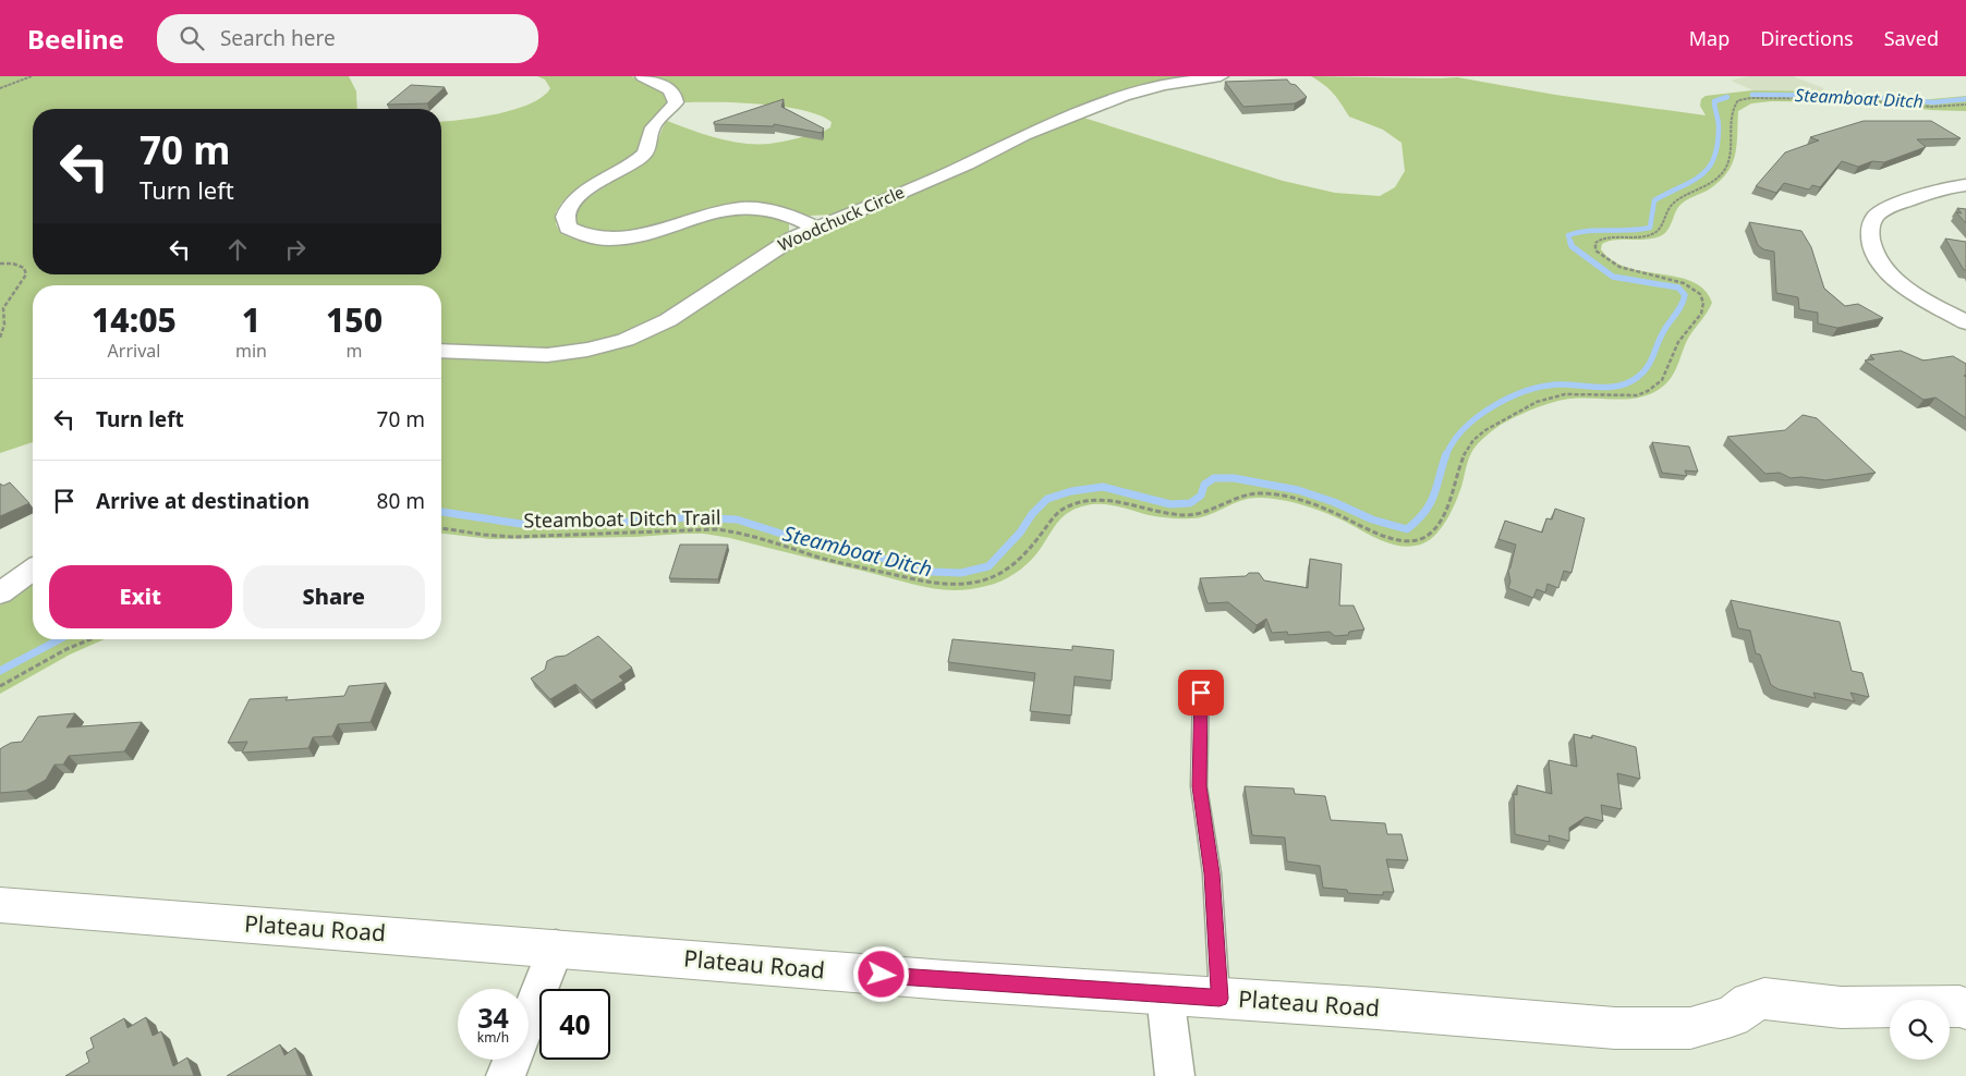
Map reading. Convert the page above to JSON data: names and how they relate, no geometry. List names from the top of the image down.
{
  "streets": {
    "street": ["Woodchuck Circle", "Plateau Road"],
    "path": ["Steamboat Ditch Trail"]
  },
  "water": ["Steamboat Ditch"],
  "page": {
    "header": "Beeline",
    "search": "Search here",
    "nav": ["Map", "Directions", "Saved"],
    "turn": ["70 m", "Turn left"],
    "eta": [
      "14:05",
      "Arrival",
      "1",
      "min",
      "150",
      "m"
    ],
    "list": [
      {
        "name": "Turn left",
        "value": "70 m"
      },
      {
        "name": "Arrive at destination",
        "value": "80 m"
      }
    ],
    "buttons": ["Exit", "Share"],
    "speed": "34 km/h",
    "limit": "40"
  }
}
